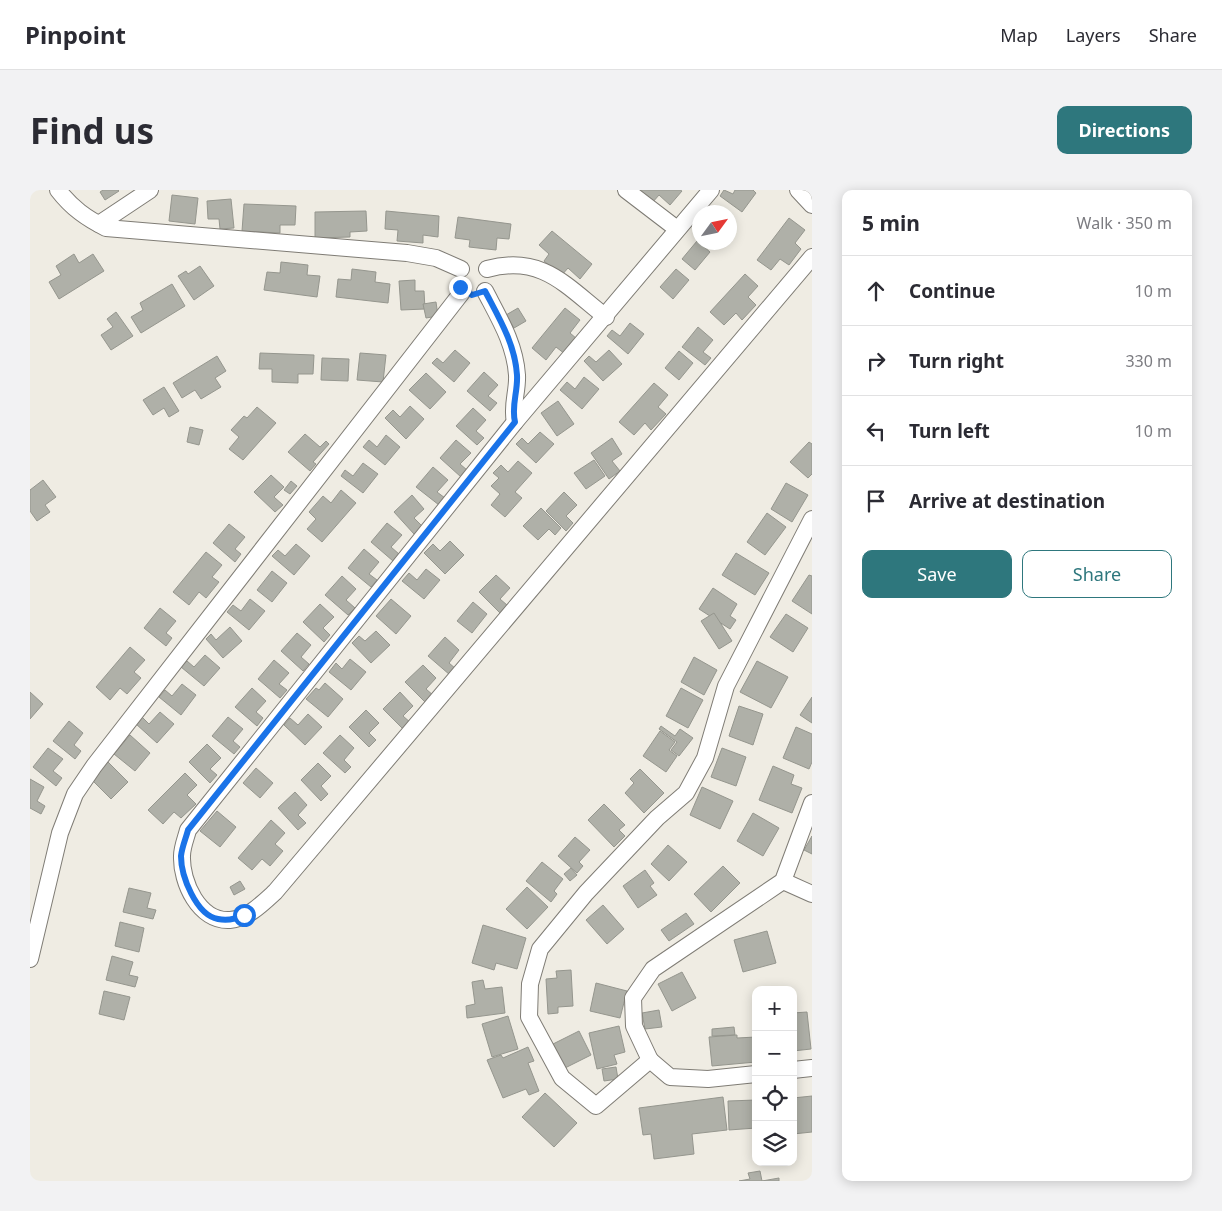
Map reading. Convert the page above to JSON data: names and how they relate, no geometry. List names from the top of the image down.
{
  "north": "top right",
  "page": {
    "header": "Pinpoint",
    "nav": ["Map", "Layers", "Share"],
    "buttons": [
      "Directions",
      ["Save", "Share"]
    ],
    "title": "Find us",
    "heading": ["5 min", "Walk · 350 m"],
    "list": [
      ["Continue", "10 m"],
      ["Turn right", "330 m"],
      ["Turn left", "10 m"],
      "Arrive at destination"
    ],
    "map_buttons": ["+", "−"]
  }
}
